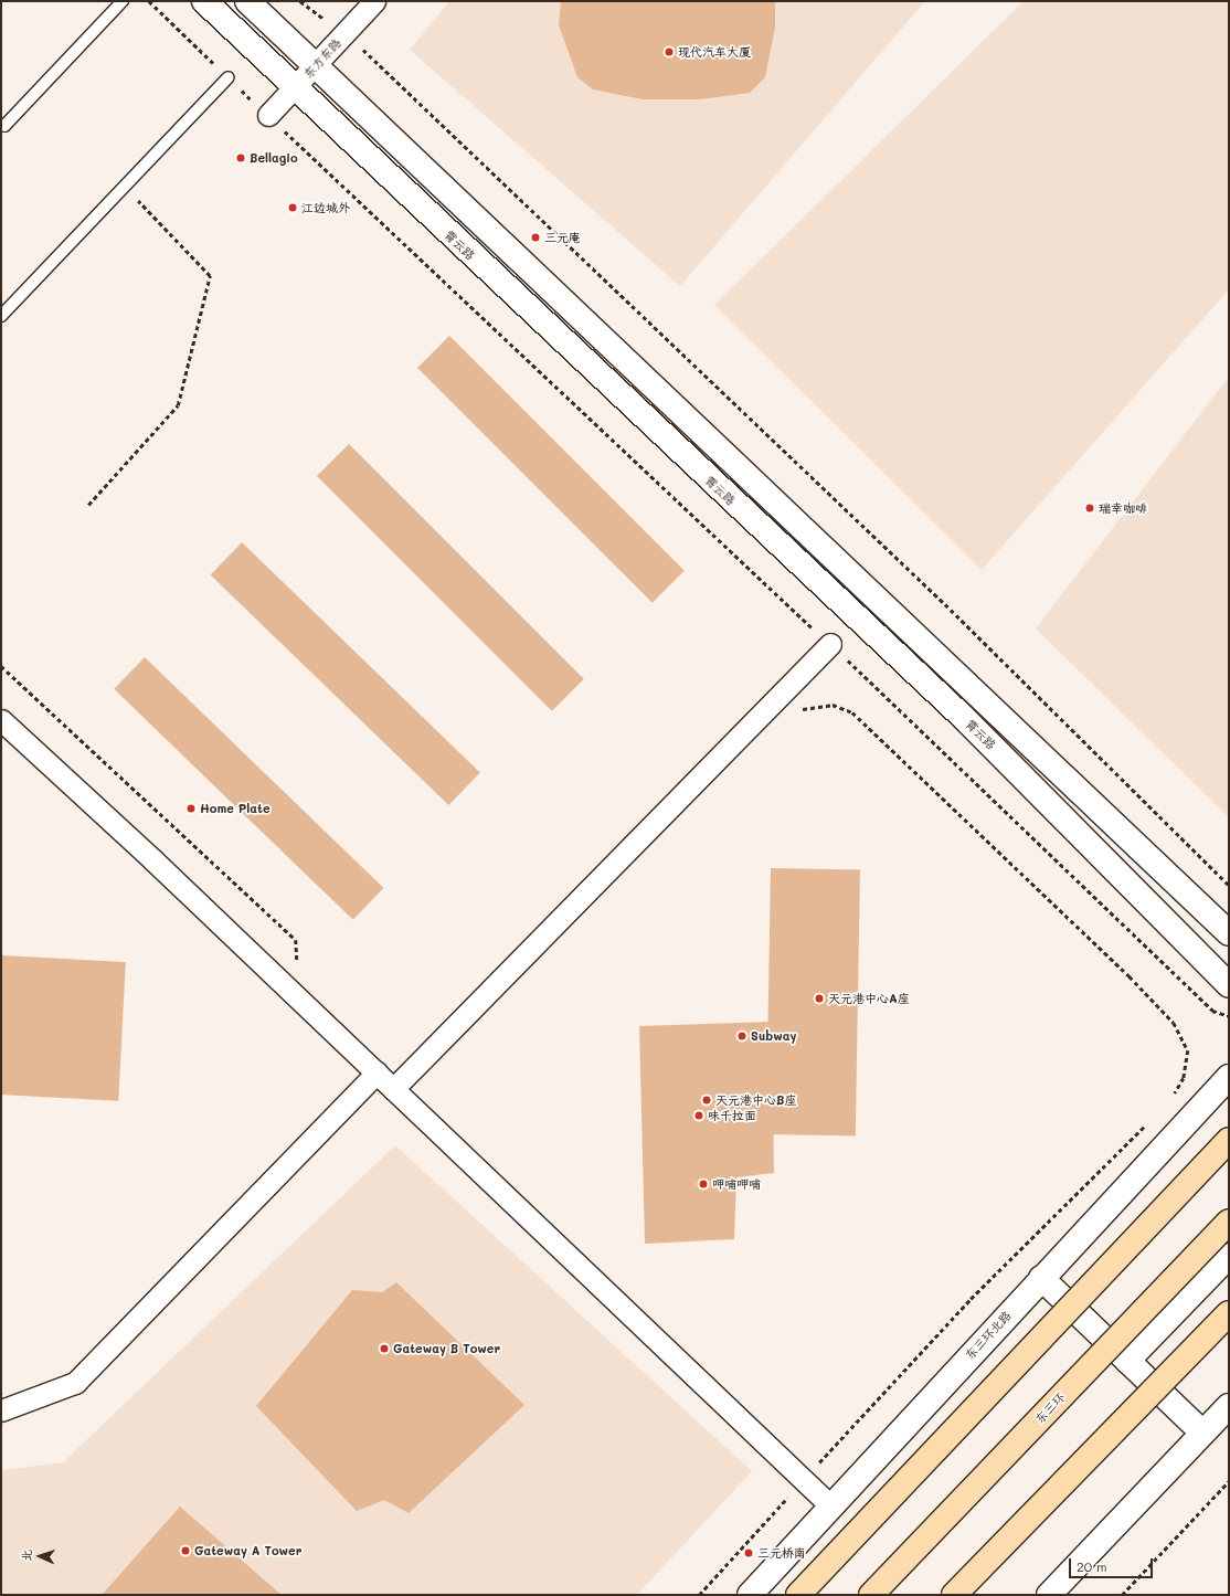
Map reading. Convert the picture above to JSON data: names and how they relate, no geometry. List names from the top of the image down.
{
  "streets": {
    "highway": ["东三环"],
    "main road": ["霄云路", "东三环北路"],
    "street": ["东方东路"]
  },
  "crossings": [
    ["东方东路", "霄云路"]
  ],
  "places": [
    "现代汽车大厦",
    "Bellagio",
    "江边城外",
    "三元庵",
    "瑞幸咖啡",
    "Home Plate",
    "天元港中心A座",
    "Subway",
    "天元港中心B座",
    "味千拉面",
    "呷哺呷哺",
    "Gateway B Tower",
    "Gateway A Tower",
    "三元桥南"
  ],
  "scale_bar": "20 m",
  "north": "left"
}
